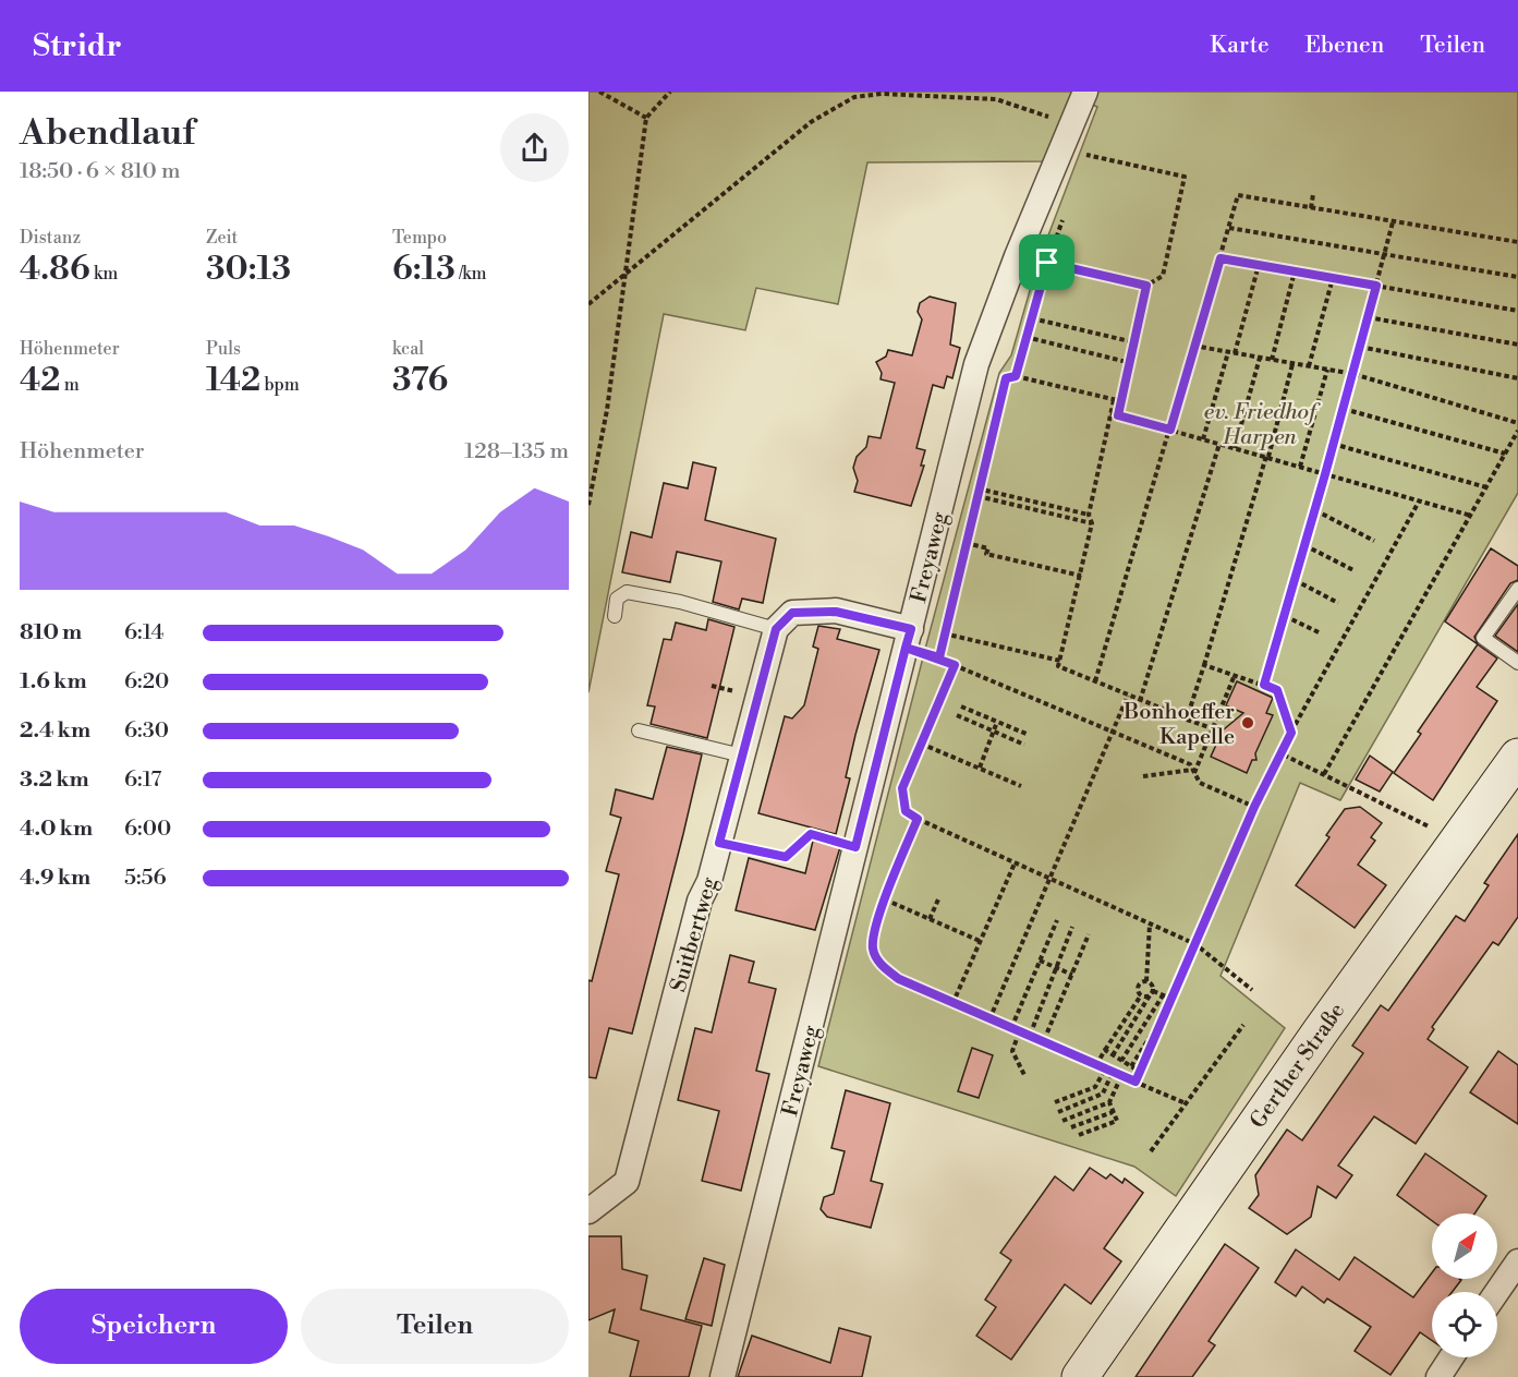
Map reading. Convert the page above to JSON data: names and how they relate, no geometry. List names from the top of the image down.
{
  "streets": {
    "street": ["Freyaweg", "Suitbertweg", "Gerther Straße"]
  },
  "parks": ["ev. Friedhof Harpen"],
  "places": ["Bonhoeffer Kapelle"],
  "north": "top right",
  "page": {
    "header": "Stridr",
    "nav": ["Karte", "Ebenen", "Teilen"],
    "heading": ["Abendlauf", "18:50 · 6 × 810 m"],
    "stats": [
      ["Distanz", "4.86 km"],
      ["Zeit", "30:13"],
      ["Tempo", "6:13 /km"],
      ["Höhenmeter", "42 m"],
      ["Puls", "142 bpm"],
      ["kcal", "376"]
    ],
    "chart": ["Höhenmeter", "128–135 m"],
    "list": [
      {
        "name": "810 m",
        "note": "6:14"
      },
      {
        "name": "1.6 km",
        "note": "6:20"
      },
      {
        "name": "2.4 km",
        "note": "6:30"
      },
      {
        "name": "3.2 km",
        "note": "6:17"
      },
      {
        "name": "4.0 km",
        "note": "6:00"
      },
      {
        "name": "4.9 km",
        "note": "5:56"
      }
    ],
    "buttons": ["Speichern", "Teilen"]
  }
}
